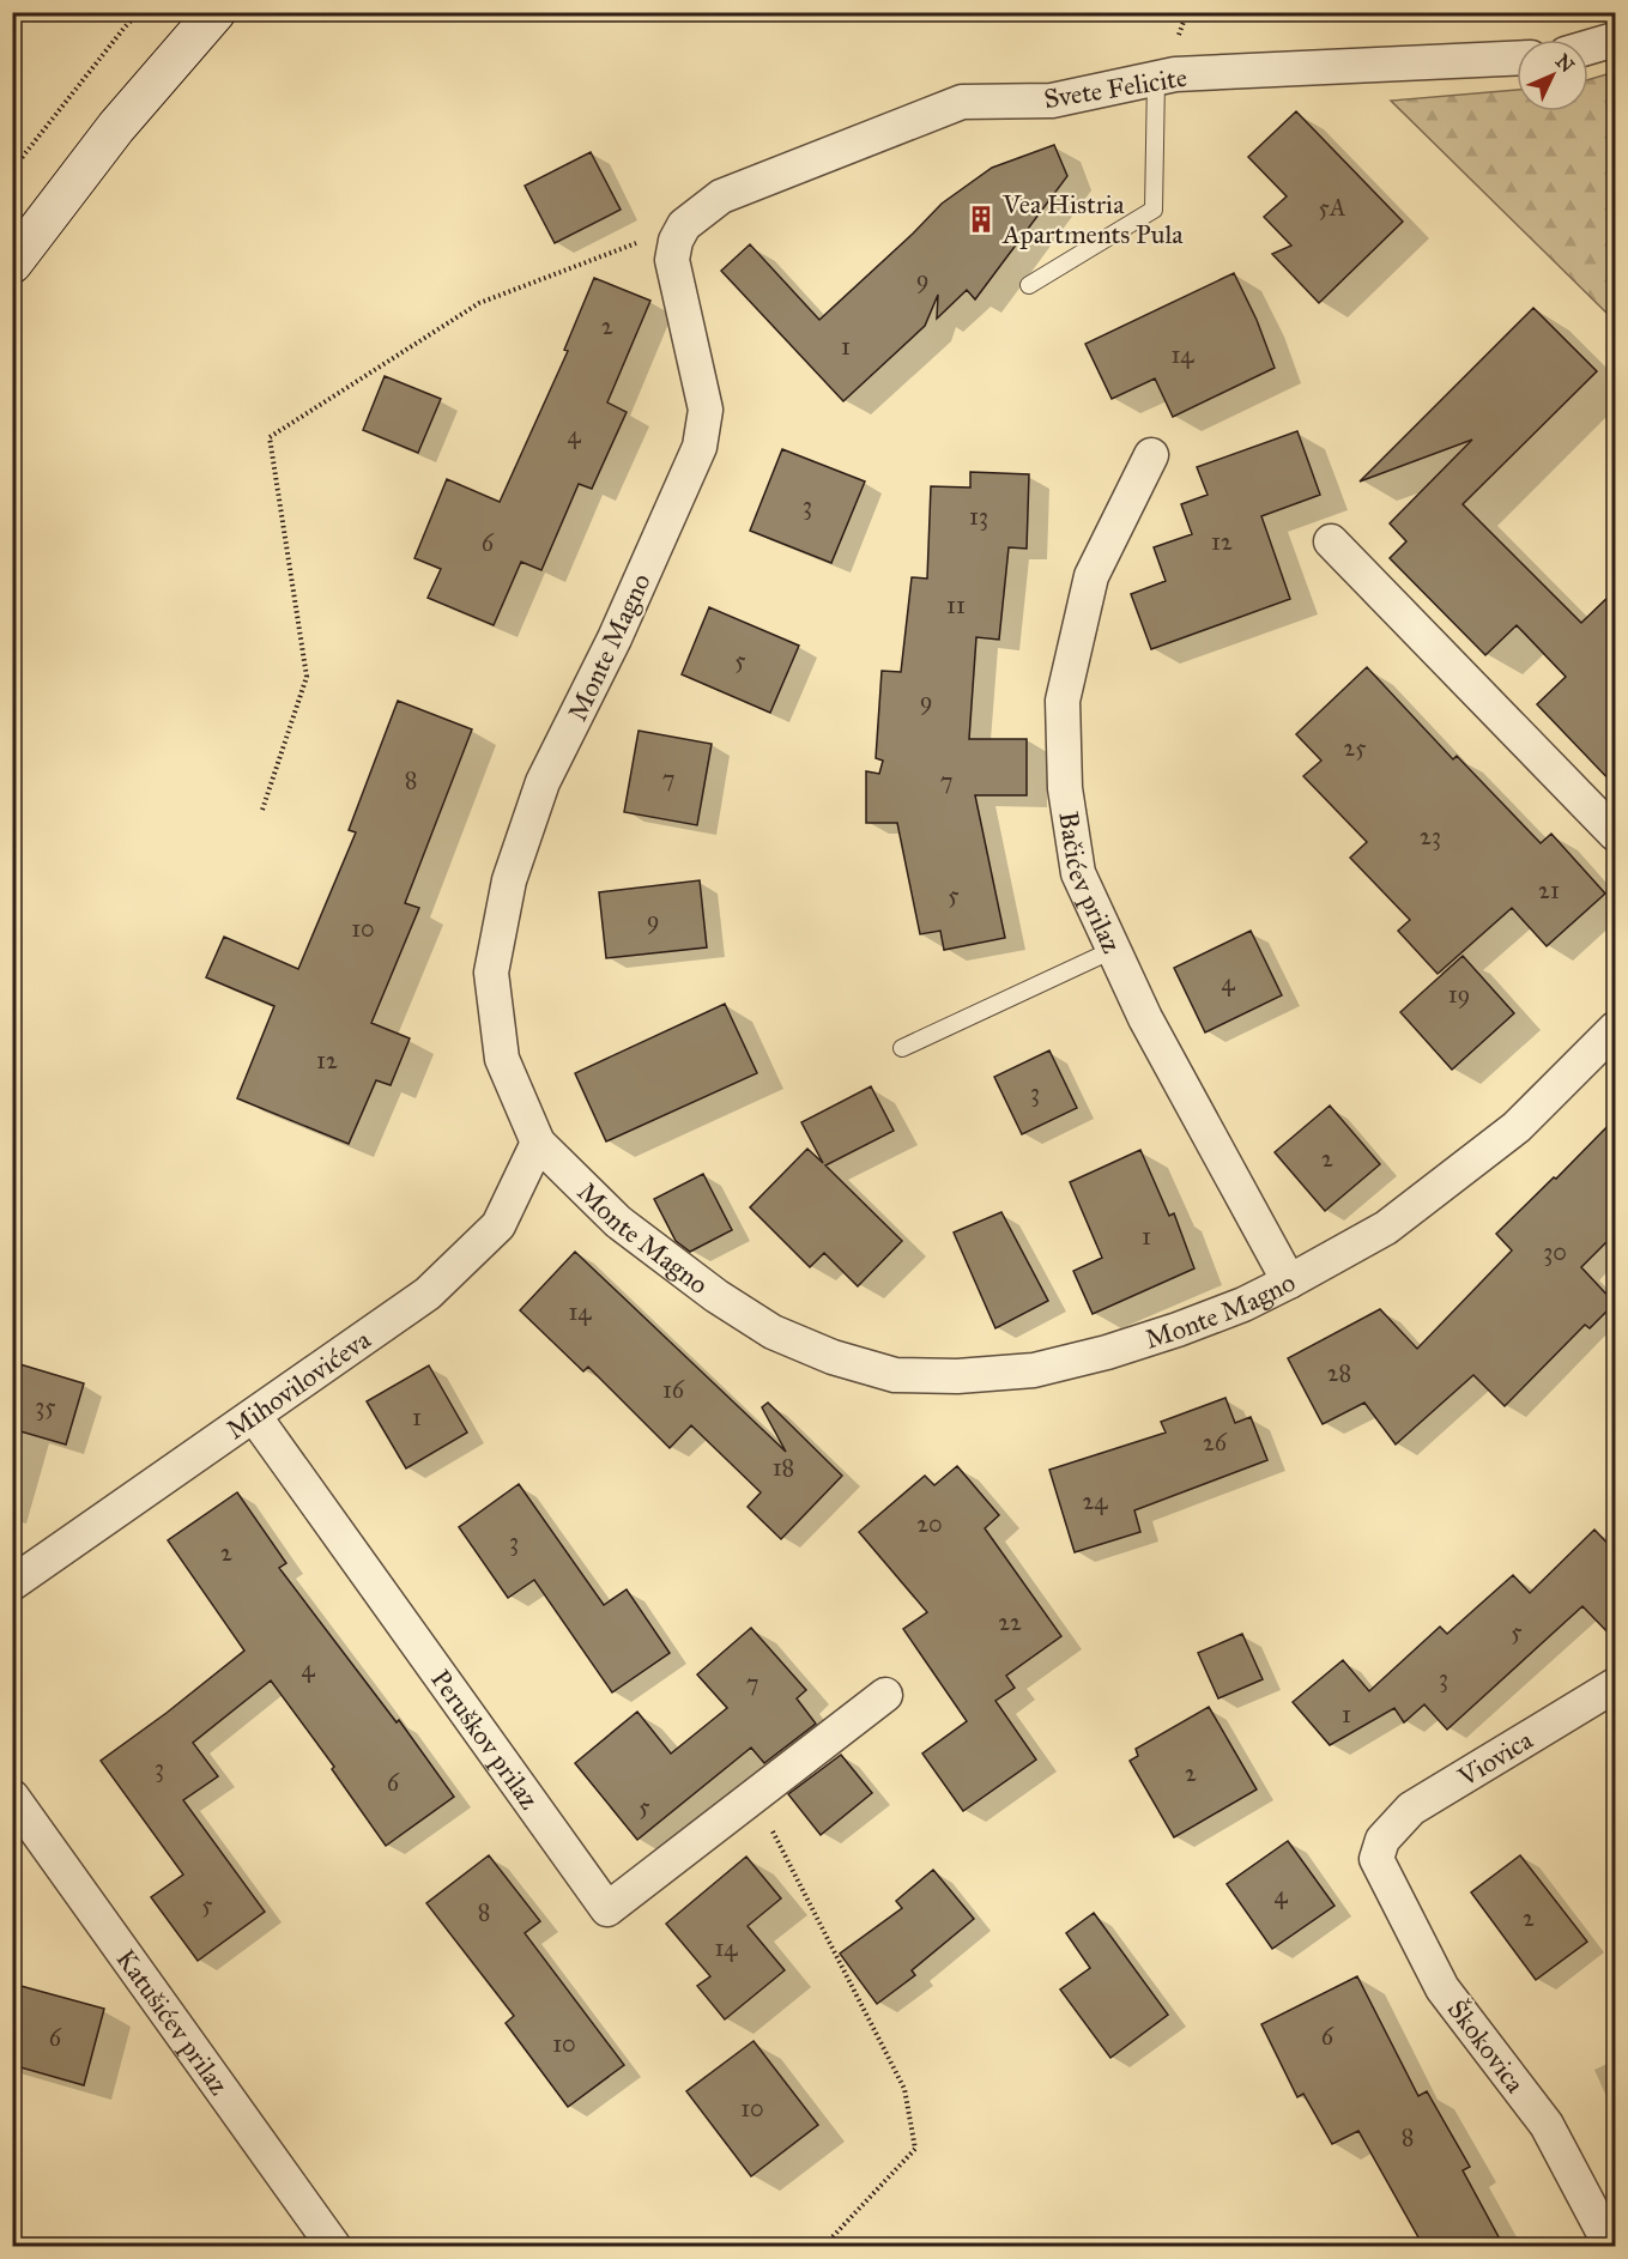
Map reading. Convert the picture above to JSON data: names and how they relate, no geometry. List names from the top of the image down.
{
  "streets": {
    "street": [
      "Svete Felicite",
      "Monte Magno",
      "Bačićev prilaz",
      "Mihovilovićeva",
      "Peruškov prilaz",
      "Viovica",
      "Katušićev prilaz",
      "Škokovica"
    ]
  },
  "crossings": [
    ["Svete Felicite", "Monte Magno"],
    ["Monte Magno", "Bačićev prilaz"],
    ["Monte Magno", "Mihovilovićeva"],
    ["Mihovilovićeva", "Peruškov prilaz"],
    ["Viovica", "Škokovica"]
  ],
  "places": {
    "building": ["Vea Histria Apartments Pula"]
  },
  "house_numbers": [
    "5A",
    "9",
    "2",
    "1",
    "14",
    "4",
    "3",
    "13",
    "12",
    "6",
    "11",
    "5",
    "9",
    "25",
    "7",
    "8",
    "7",
    "23",
    "21",
    "5",
    "9",
    "10",
    "4",
    "19",
    "12",
    "3",
    "2",
    "1",
    "30",
    "14",
    "28",
    "16",
    "35",
    "1",
    "26",
    "18",
    "24",
    "20",
    "3",
    "2",
    "22",
    "5",
    "4",
    "3",
    "7",
    "1",
    "3",
    "2",
    "6",
    "5",
    "4",
    "5",
    "8",
    "2",
    "14",
    "6",
    "6",
    "10",
    "10",
    "8"
  ],
  "north": "top right"
}
